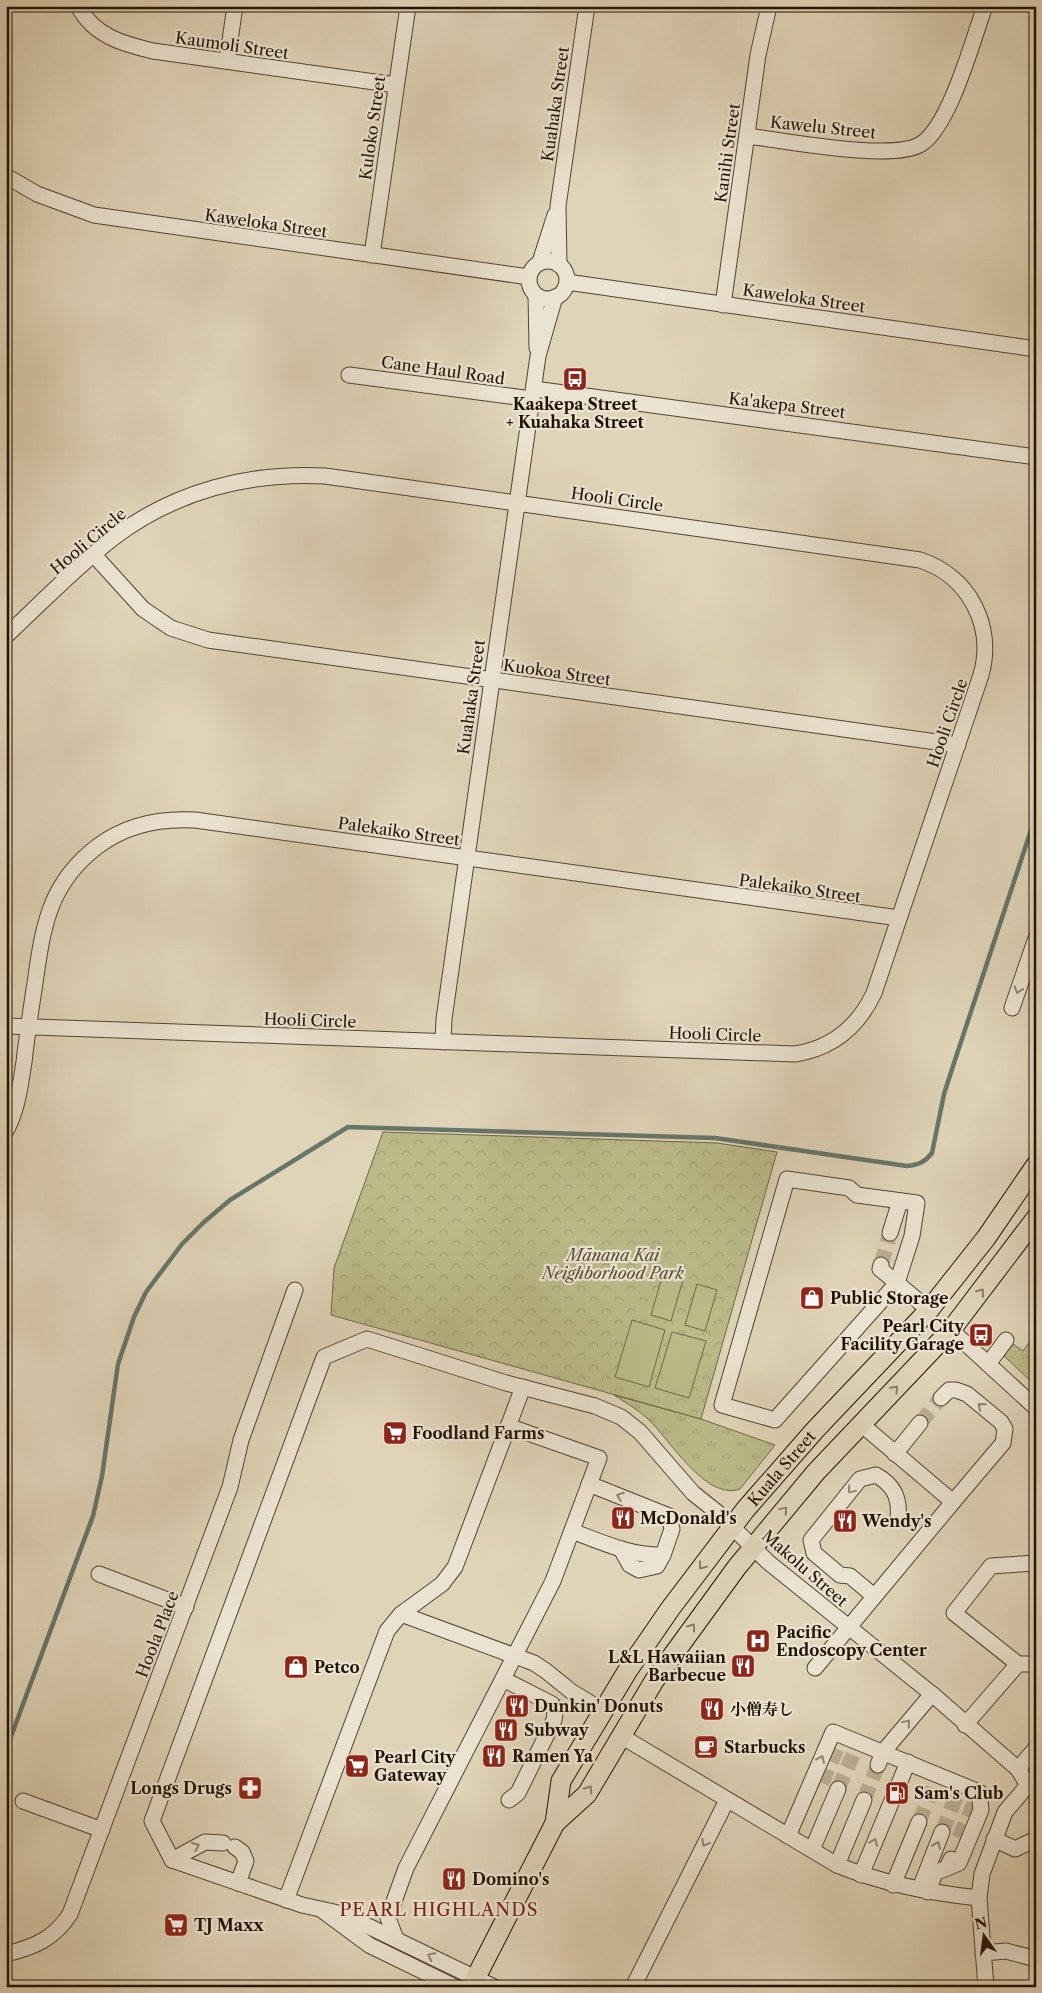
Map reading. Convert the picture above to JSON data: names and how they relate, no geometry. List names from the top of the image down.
{
  "streets": {
    "main road": ["Kuala Street"],
    "street": [
      "Kaumoli Street",
      "Kuahaka Street",
      "Kawelu Street",
      "Kuloko Street",
      "Kanihi Street",
      "Kaweloka Street",
      "Cane Haul Road",
      "Ka'akepa Street",
      "Hooli Circle",
      "Kuokoa Street",
      "Palekaiko Street",
      "Makolu Street",
      "Hoola Place"
    ]
  },
  "crossings": [
    ["Kaumoli Street", "Kuloko Street"],
    ["Kuahaka Street", "Kaweloka Street"],
    ["Kuahaka Street", "Cane Haul Road"],
    ["Kuahaka Street", "Ka'akepa Street"],
    ["Kuahaka Street", "Hooli Circle"],
    ["Kuahaka Street", "Kuokoa Street"],
    ["Kuahaka Street", "Palekaiko Street"],
    ["Kawelu Street", "Kanihi Street"],
    ["Kuloko Street", "Kaweloka Street"],
    ["Kanihi Street", "Kaweloka Street"],
    ["Cane Haul Road", "Ka'akepa Street"],
    ["Hooli Circle", "Kuokoa Street"],
    ["Hooli Circle", "Palekaiko Street"],
    ["Kuala Street", "Makolu Street"]
  ],
  "districts": ["PEARL HIGHLANDS"],
  "parks": ["Mānana Kai Neighborhood Park"],
  "places": {
    "bus stop": ["Kaakepa Street + Kuahaka Street", "Pearl City Facility Garage"],
    "shop": ["Public Storage", "Petco"],
    "supermarket": ["Foodland Farms", "Pearl City Gateway", "TJ Maxx"],
    "restaurant": [
      "McDonald's",
      "Wendy's",
      "L&L Hawaiian Barbecue",
      "Dunkin' Donuts",
      "小僧寿し",
      "Subway",
      "Ramen Ya",
      "Domino's"
    ],
    "hospital": ["Pacific Endoscopy Center"],
    "cafe": ["Starbucks"],
    "pharmacy": ["Longs Drugs"],
    "fuel station": ["Sam's Club"]
  },
  "north": "top"
}
